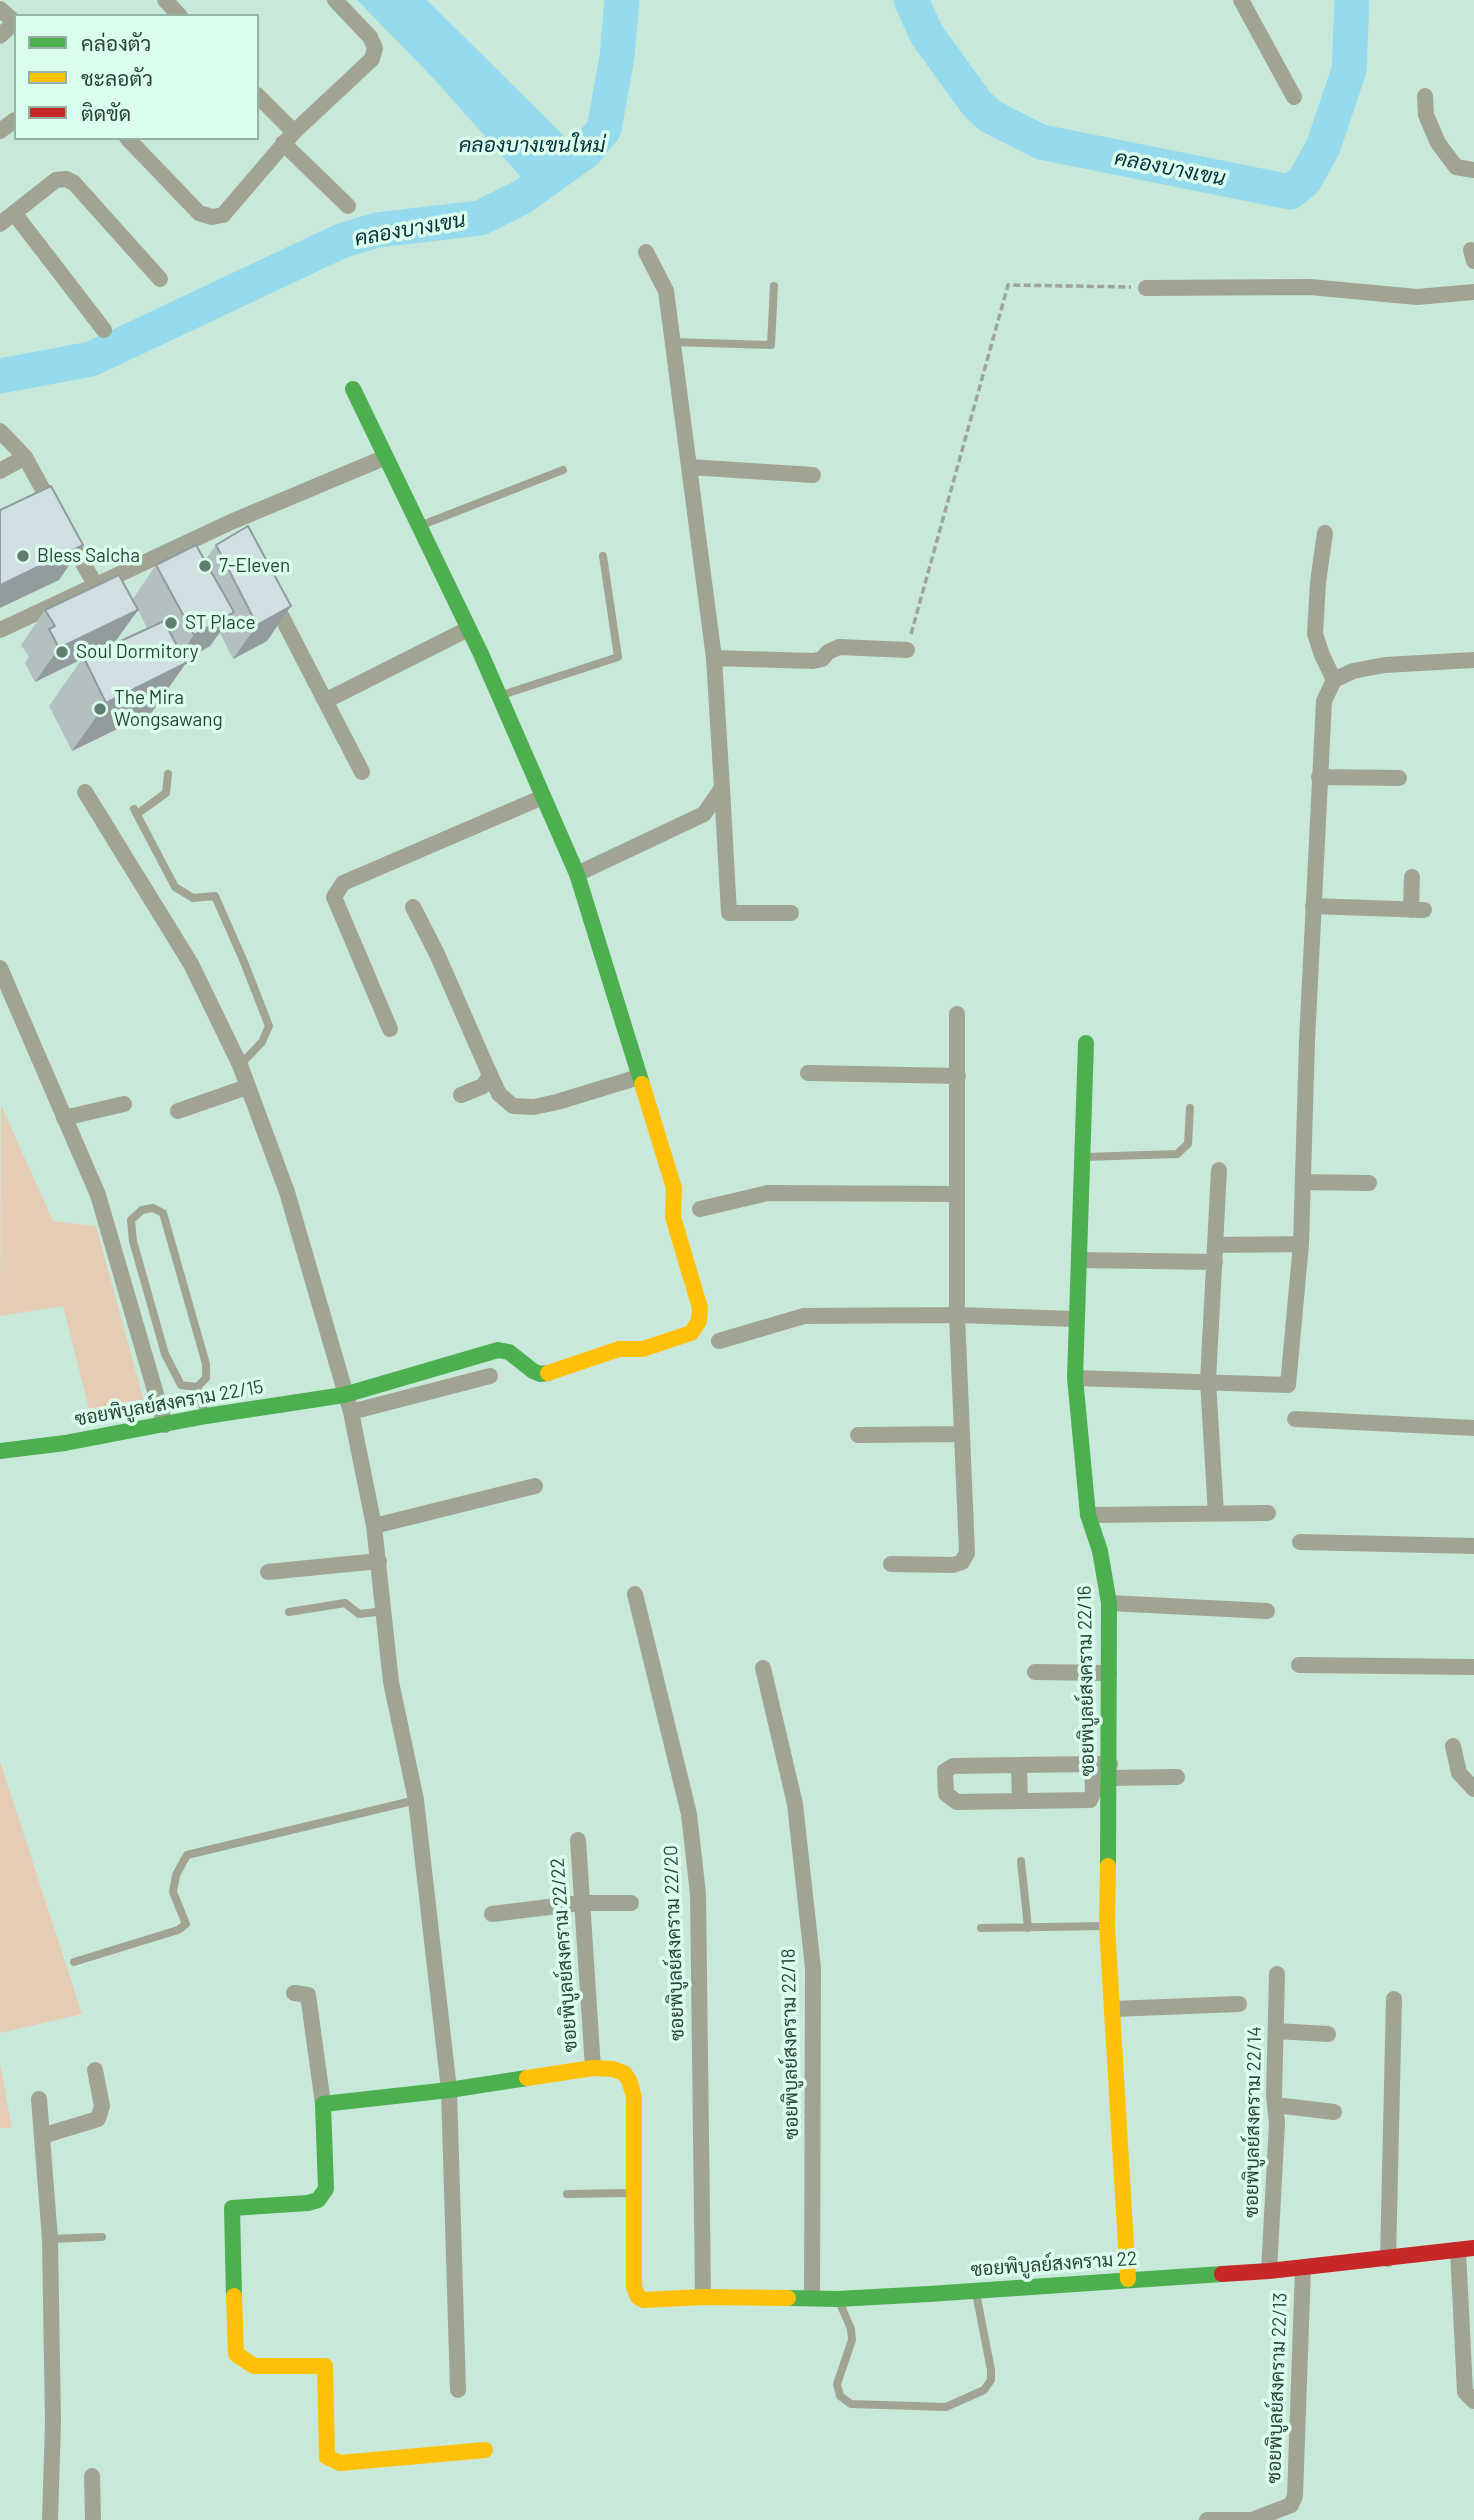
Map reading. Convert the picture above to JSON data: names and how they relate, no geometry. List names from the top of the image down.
{
  "streets": {
    "street": [
      "ซอยพิบูลย์สงคราม 22/15",
      "ซอยพิบูลย์สงคราม 22/16",
      "ซอยพิบูลย์สงคราม 22/20",
      "ซอยพิบูลย์สงคราม 22/22",
      "ซอยพิบูลย์สงคราม 22/18",
      "ซอยพิบูลย์สงคราม 22/14",
      "ซอยพิบูลย์สงคราม 22",
      "ซอยพิบูลย์สงคราม 22/13"
    ]
  },
  "crossings": [
    ["ซอยพิบูลย์สงคราม 22/16", "ซอยพิบูลย์สงคราม 22"],
    ["ซอยพิบูลย์สงคราม 22/20", "ซอยพิบูลย์สงคราม 22"],
    ["ซอยพิบูลย์สงคราม 22/18", "ซอยพิบูลย์สงคราม 22"],
    ["ซอยพิบูลย์สงคราม 22/14", "ซอยพิบูลย์สงคราม 22"],
    ["ซอยพิบูลย์สงคราม 22", "ซอยพิบูลย์สงคราม 22/13"]
  ],
  "water": ["คลองบางเขนใหม่", "คลองบางเขน"],
  "places": [
    "Bless Salcha",
    "7-Eleven",
    "ST Place",
    "Soul Dormitory",
    "The Mira Wongsawang"
  ],
  "legend": ["คล่องตัว", "ชะลอตัว", "ติดขัด"]
}
